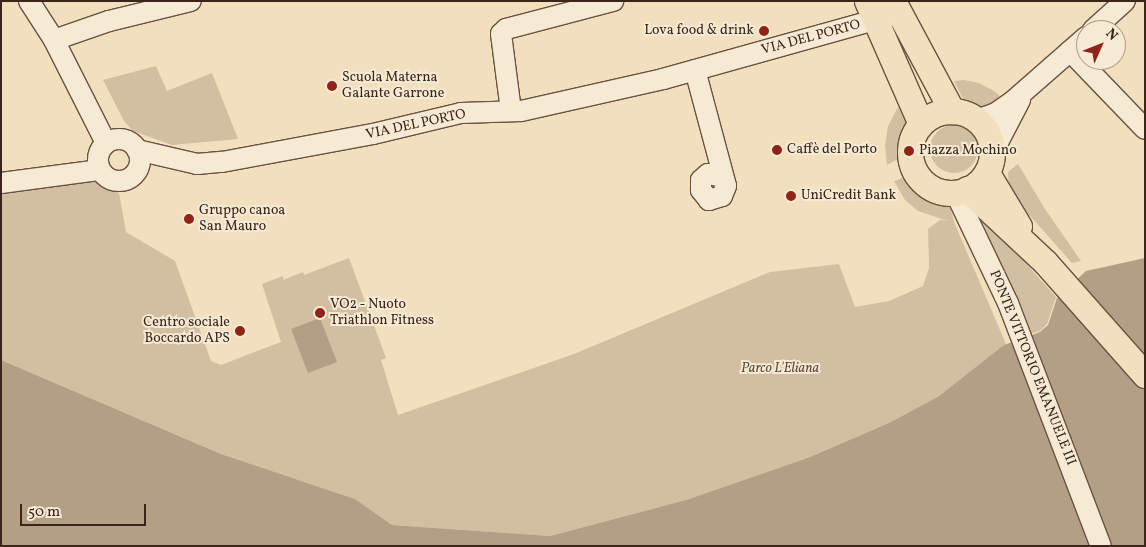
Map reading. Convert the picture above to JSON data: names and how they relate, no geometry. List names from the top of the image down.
{
  "streets": {
    "street": ["VIA DEL PORTO", "PONTE VITTORIO EMANUELE III"]
  },
  "parks": ["Parco L'Eliana"],
  "places": [
    "Lova food & drink",
    "Scuola Materna Galante Garrone",
    "Caffè del Porto",
    "Piazza Mochino",
    "UniCredit Bank",
    "Gruppo canoa San Mauro",
    "VO2 - Nuoto Triathlon Fitness",
    "Centro sociale Boccardo APS"
  ],
  "scale_bar": "50 m",
  "north": "top right"
}
